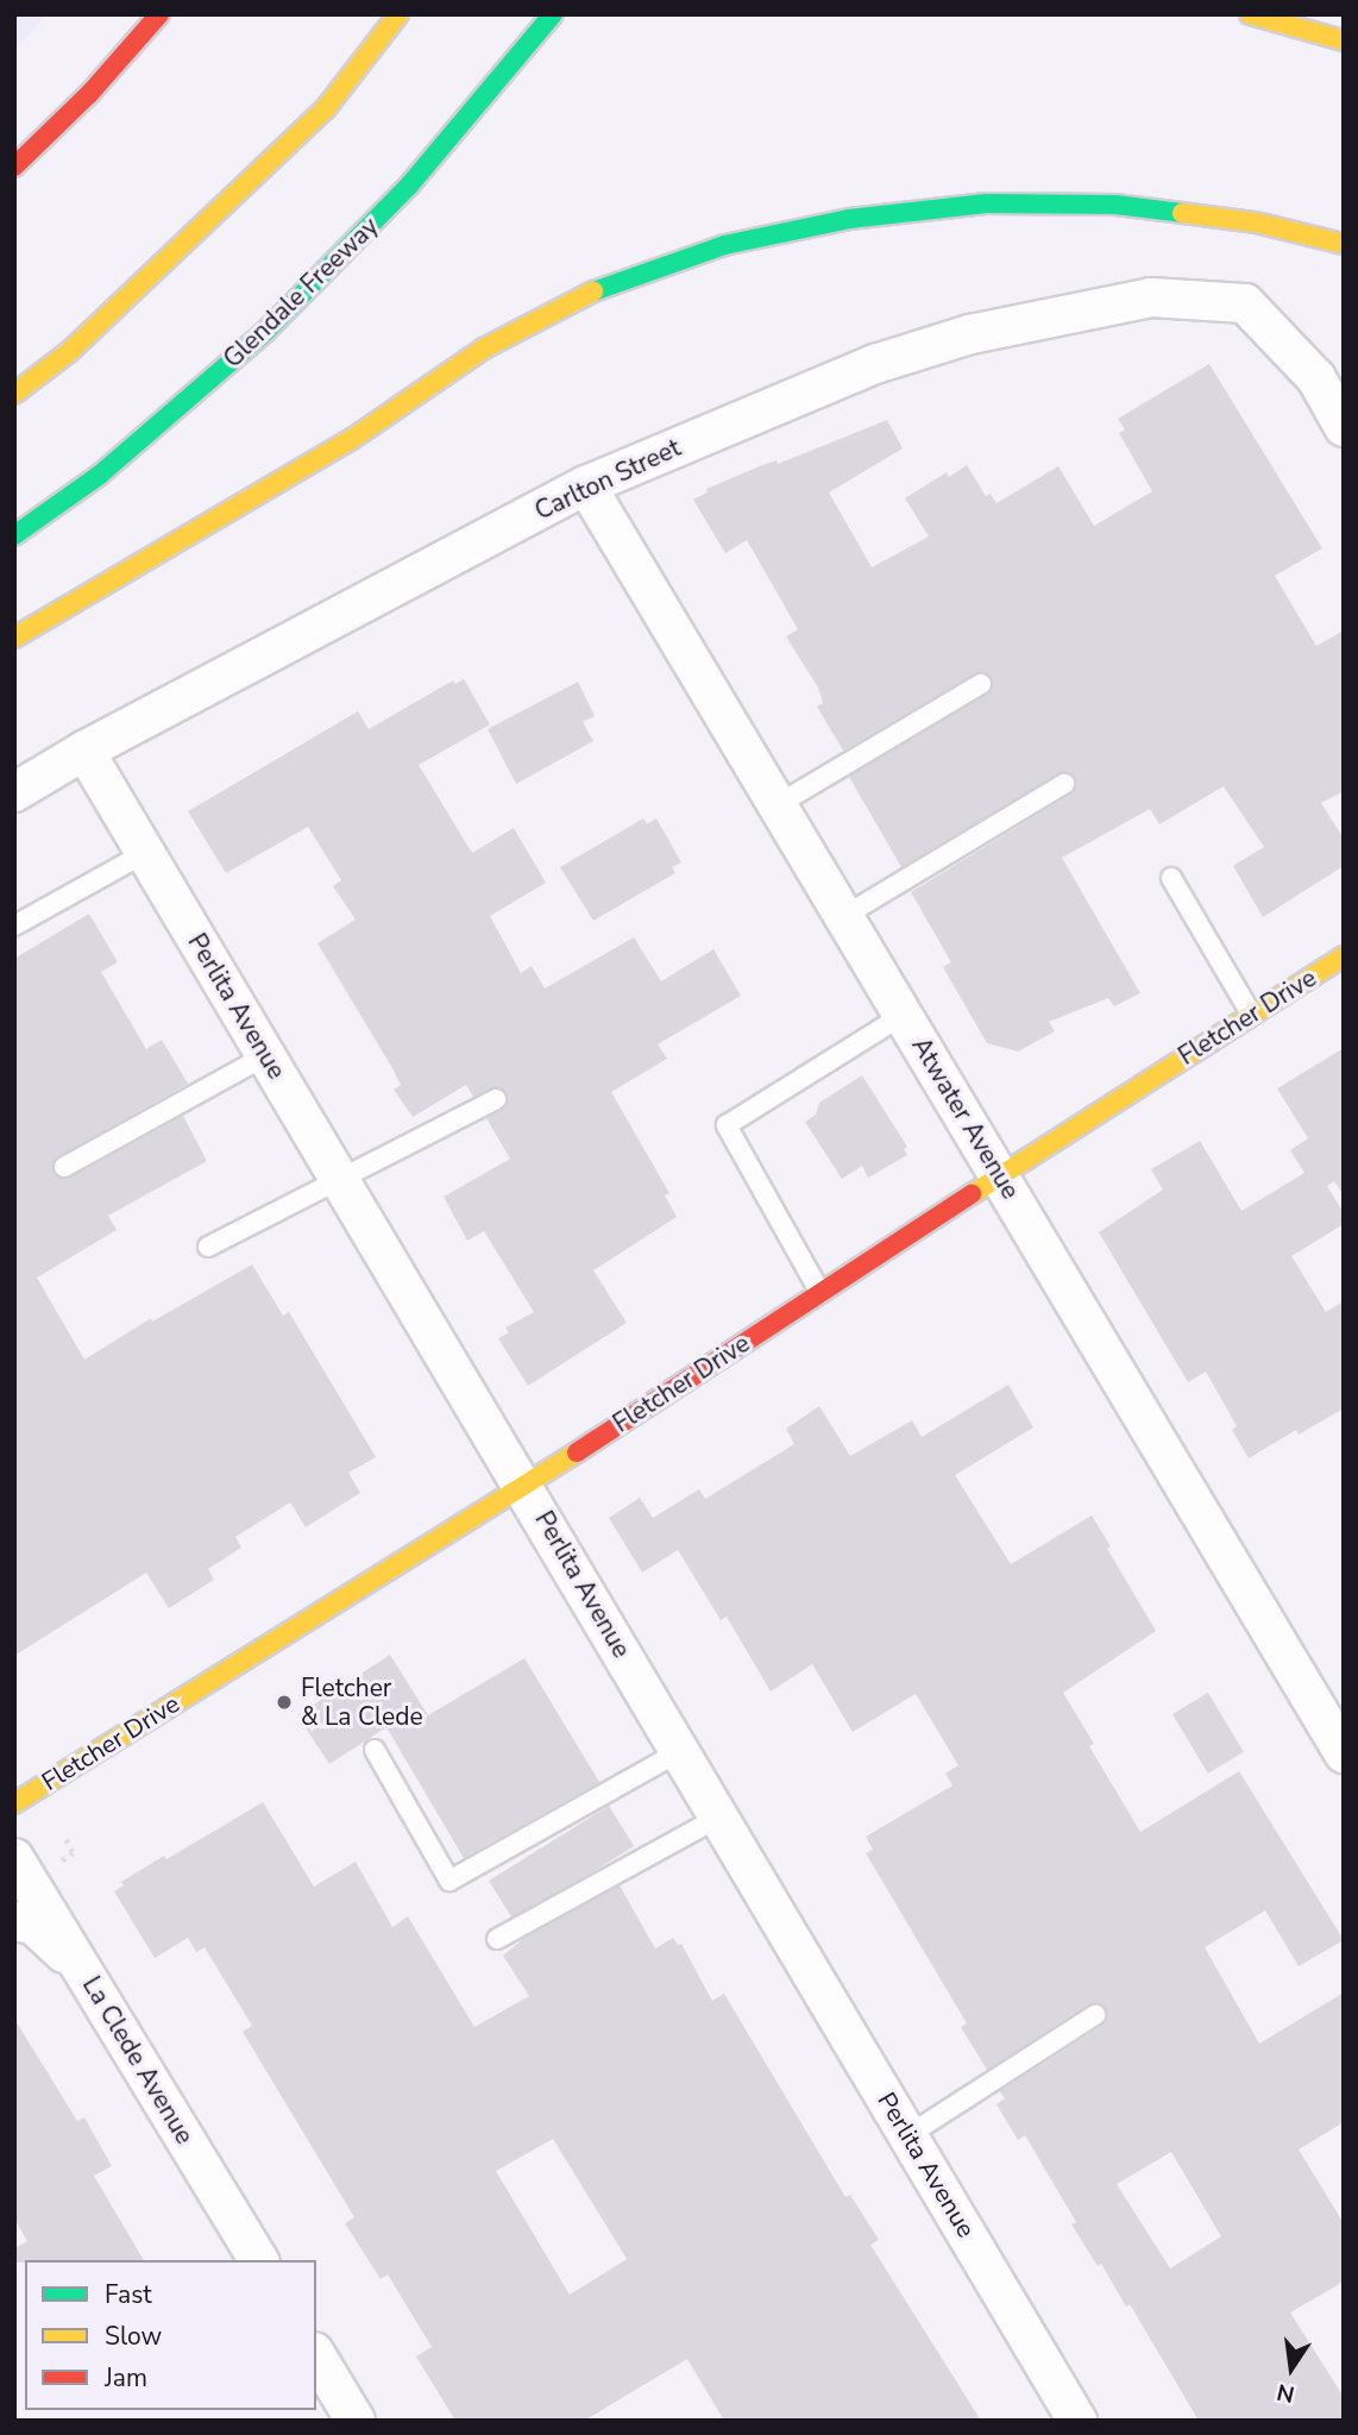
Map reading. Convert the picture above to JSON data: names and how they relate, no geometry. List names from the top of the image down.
{
  "streets": {
    "main road": ["Glendale Freeway", "Fletcher Drive"],
    "street": [
      "Carlton Street",
      "Perlita Avenue",
      "Atwater Avenue",
      "La Clede Avenue"
    ]
  },
  "crossings": [
    ["Carlton Street", "Perlita Avenue"],
    ["Carlton Street", "Atwater Avenue"],
    ["Perlita Avenue", "Fletcher Drive"],
    ["Fletcher Drive", "Atwater Avenue"]
  ],
  "places": ["Fletcher & La Clede"],
  "legend": ["Fast", "Slow", "Jam"],
  "north": "bottom"
}
